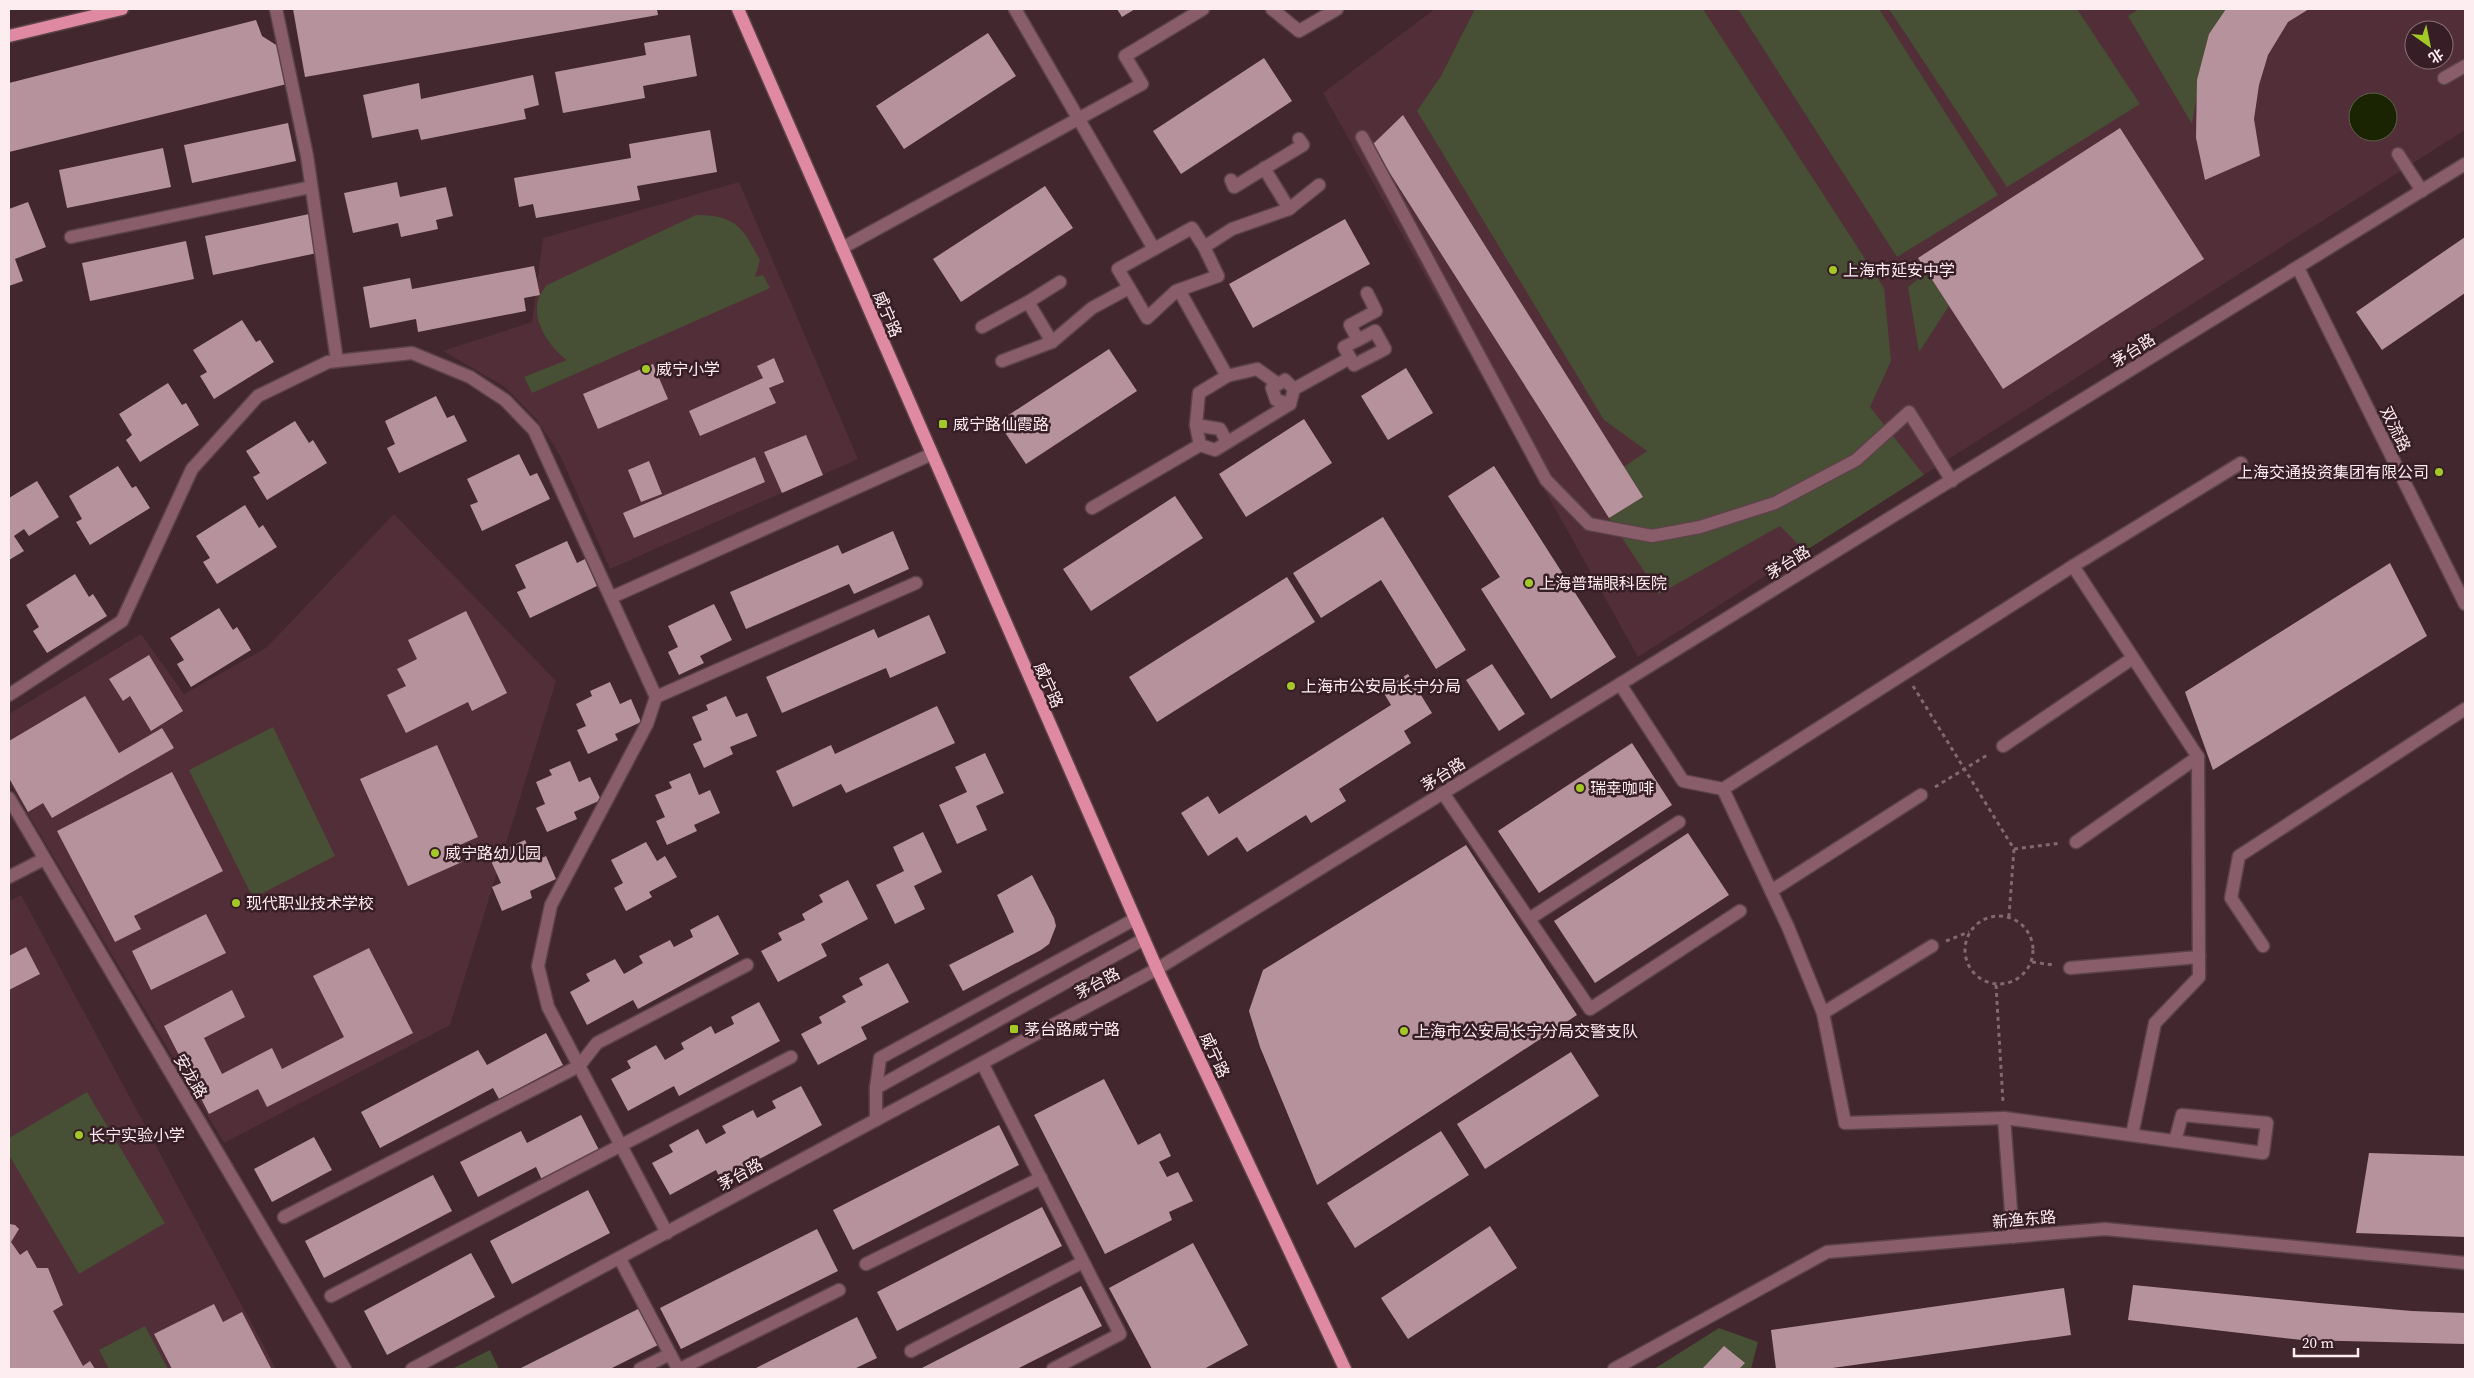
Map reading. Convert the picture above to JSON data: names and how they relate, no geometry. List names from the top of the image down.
{
  "streets": {
    "main road": ["威宁路"],
    "street": [
      "茅台路",
      "双流路",
      "安龙路",
      "新渔东路"
    ]
  },
  "crossings": [
    ["威宁路", "茅台路"],
    ["茅台路", "双流路"]
  ],
  "places": {
    "other": [
      "上海市延安中学",
      "威宁小学",
      "上海交通投资集团有限公司",
      "上海普瑞眼科医院",
      "上海市公安局长宁分局",
      "瑞幸咖啡",
      "威宁路幼儿园",
      "现代职业技术学校",
      "上海市公安局长宁分局交警支队",
      "长宁实验小学"
    ],
    "transit": ["威宁路仙霞路", "茅台路威宁路"]
  },
  "scale_bar": "20 m",
  "north": "bottom right"
}
